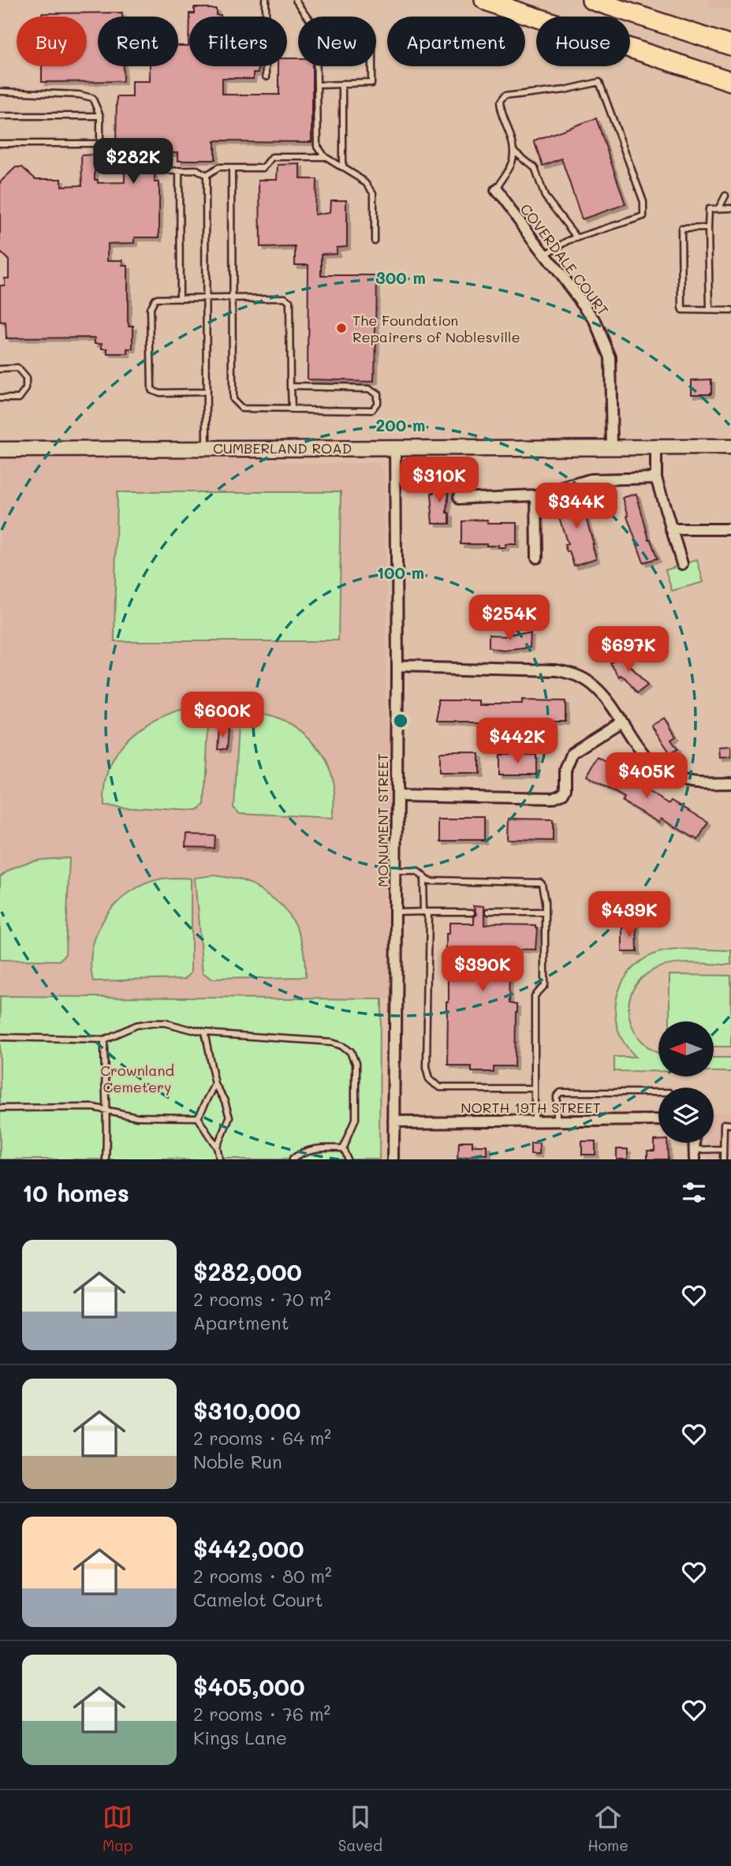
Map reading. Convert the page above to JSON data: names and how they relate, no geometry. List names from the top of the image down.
{
  "streets": {
    "street": [
      "COVERDALE COURT",
      "CUMBERLAND ROAD",
      "MONUMENT STREET",
      "NORTH 19TH STREET"
    ]
  },
  "crossings": [
    ["COVERDALE COURT", "CUMBERLAND ROAD"],
    ["CUMBERLAND ROAD", "MONUMENT STREET"],
    ["MONUMENT STREET", "NORTH 19TH STREET"]
  ],
  "parks": ["Crownland Cemetery"],
  "places": ["The Foundation Repairers of Noblesville"],
  "north": "left",
  "page": {
    "chip": [
      "Buy",
      "Rent",
      "Filters",
      "New",
      "Apartment",
      "House"
    ],
    "price": [
      "$282K",
      "$310K",
      "$344K",
      "$254K",
      "$697K",
      "$600K",
      "$442K",
      "$405K",
      "$439K",
      "$390K"
    ],
    "heading": "10 homes",
    "list": [
      {
        "name": "$282,000",
        "note": "2 rooms · 70 m² · Apartment"
      },
      {
        "name": "$310,000",
        "note": "2 rooms · 64 m² · Noble Run"
      },
      {
        "name": "$442,000",
        "note": "2 rooms · 80 m² · Camelot Court"
      },
      {
        "name": "$405,000",
        "note": "2 rooms · 76 m² · Kings Lane"
      }
    ],
    "tabs": ["Map", "Saved", "Home"]
  },
  "rings": ["300 m", "200 m", "100 m"]
}
